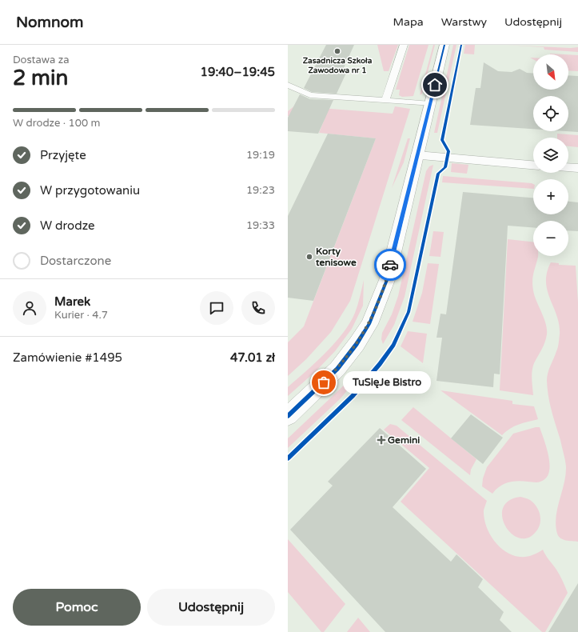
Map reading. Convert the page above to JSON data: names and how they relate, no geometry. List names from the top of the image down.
{
  "places": {
    "other": ["Zasadnicza Szkoła Zawodowa nr 1", "Korty tenisowe", "TuSięJe Bistro"],
    "health": ["Gemini"]
  },
  "north": "bottom right",
  "page": {
    "header": "Nomnom",
    "nav": ["Mapa", "Warstwy", "Udostępnij"],
    "heading": ["2 min", "Dostawa za", "19:40–19:45"],
    "panel": [
      "Marek",
      "Kurier · 4.7",
      "Zamówienie #1495",
      "47.01 zł"
    ],
    "map_buttons": ["+", "−"],
    "bar": "W drodze · 100 m",
    "list": [
      ["Przyjęte", "19:19"],
      ["W przygotowaniu", "19:23"],
      ["W drodze", "19:33"],
      "Dostarczone"
    ],
    "bubble": "TuSięJe Bistro",
    "buttons": ["Pomoc", "Udostępnij"]
  }
}
